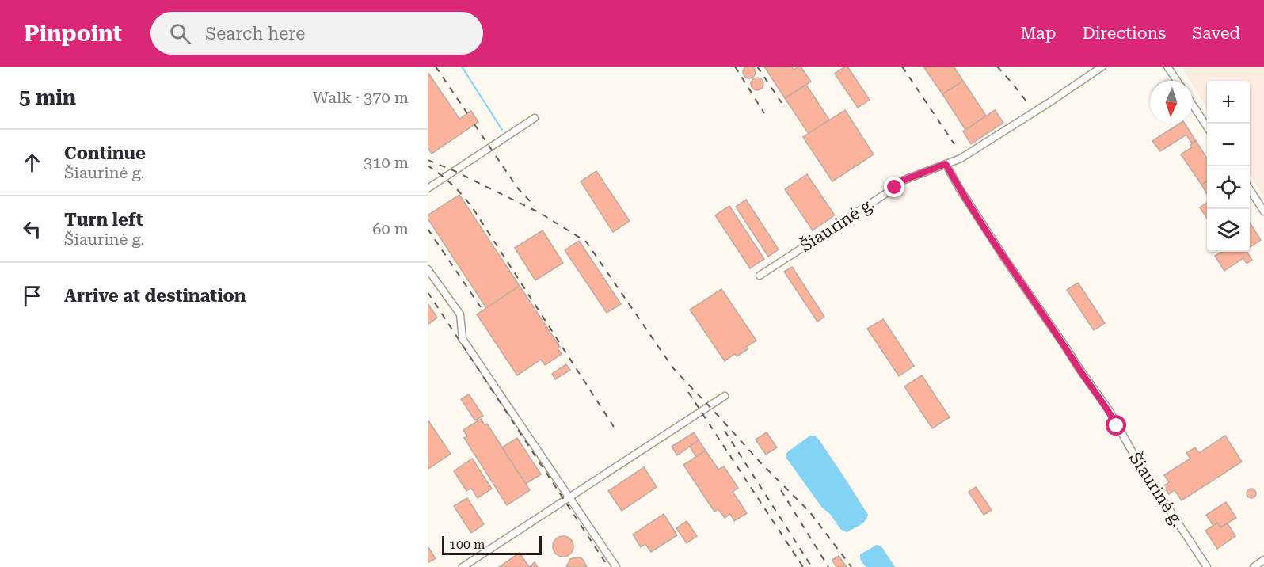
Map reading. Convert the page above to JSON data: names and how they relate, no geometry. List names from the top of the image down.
{
  "streets": {
    "street": ["Šiaurinė g."]
  },
  "scale_bar": "100 m",
  "north": "bottom",
  "page": {
    "header": "Pinpoint",
    "search": "Search here",
    "nav": ["Map", "Directions", "Saved"],
    "heading": ["5 min", "Walk · 370 m"],
    "map_buttons": ["+", "−"],
    "list": [
      ["Continue", "Šiaurinė g.", "310 m"],
      ["Turn left", "Šiaurinė g.", "60 m"],
      "Arrive at destination"
    ],
    "scale": "100 m"
  }
}
